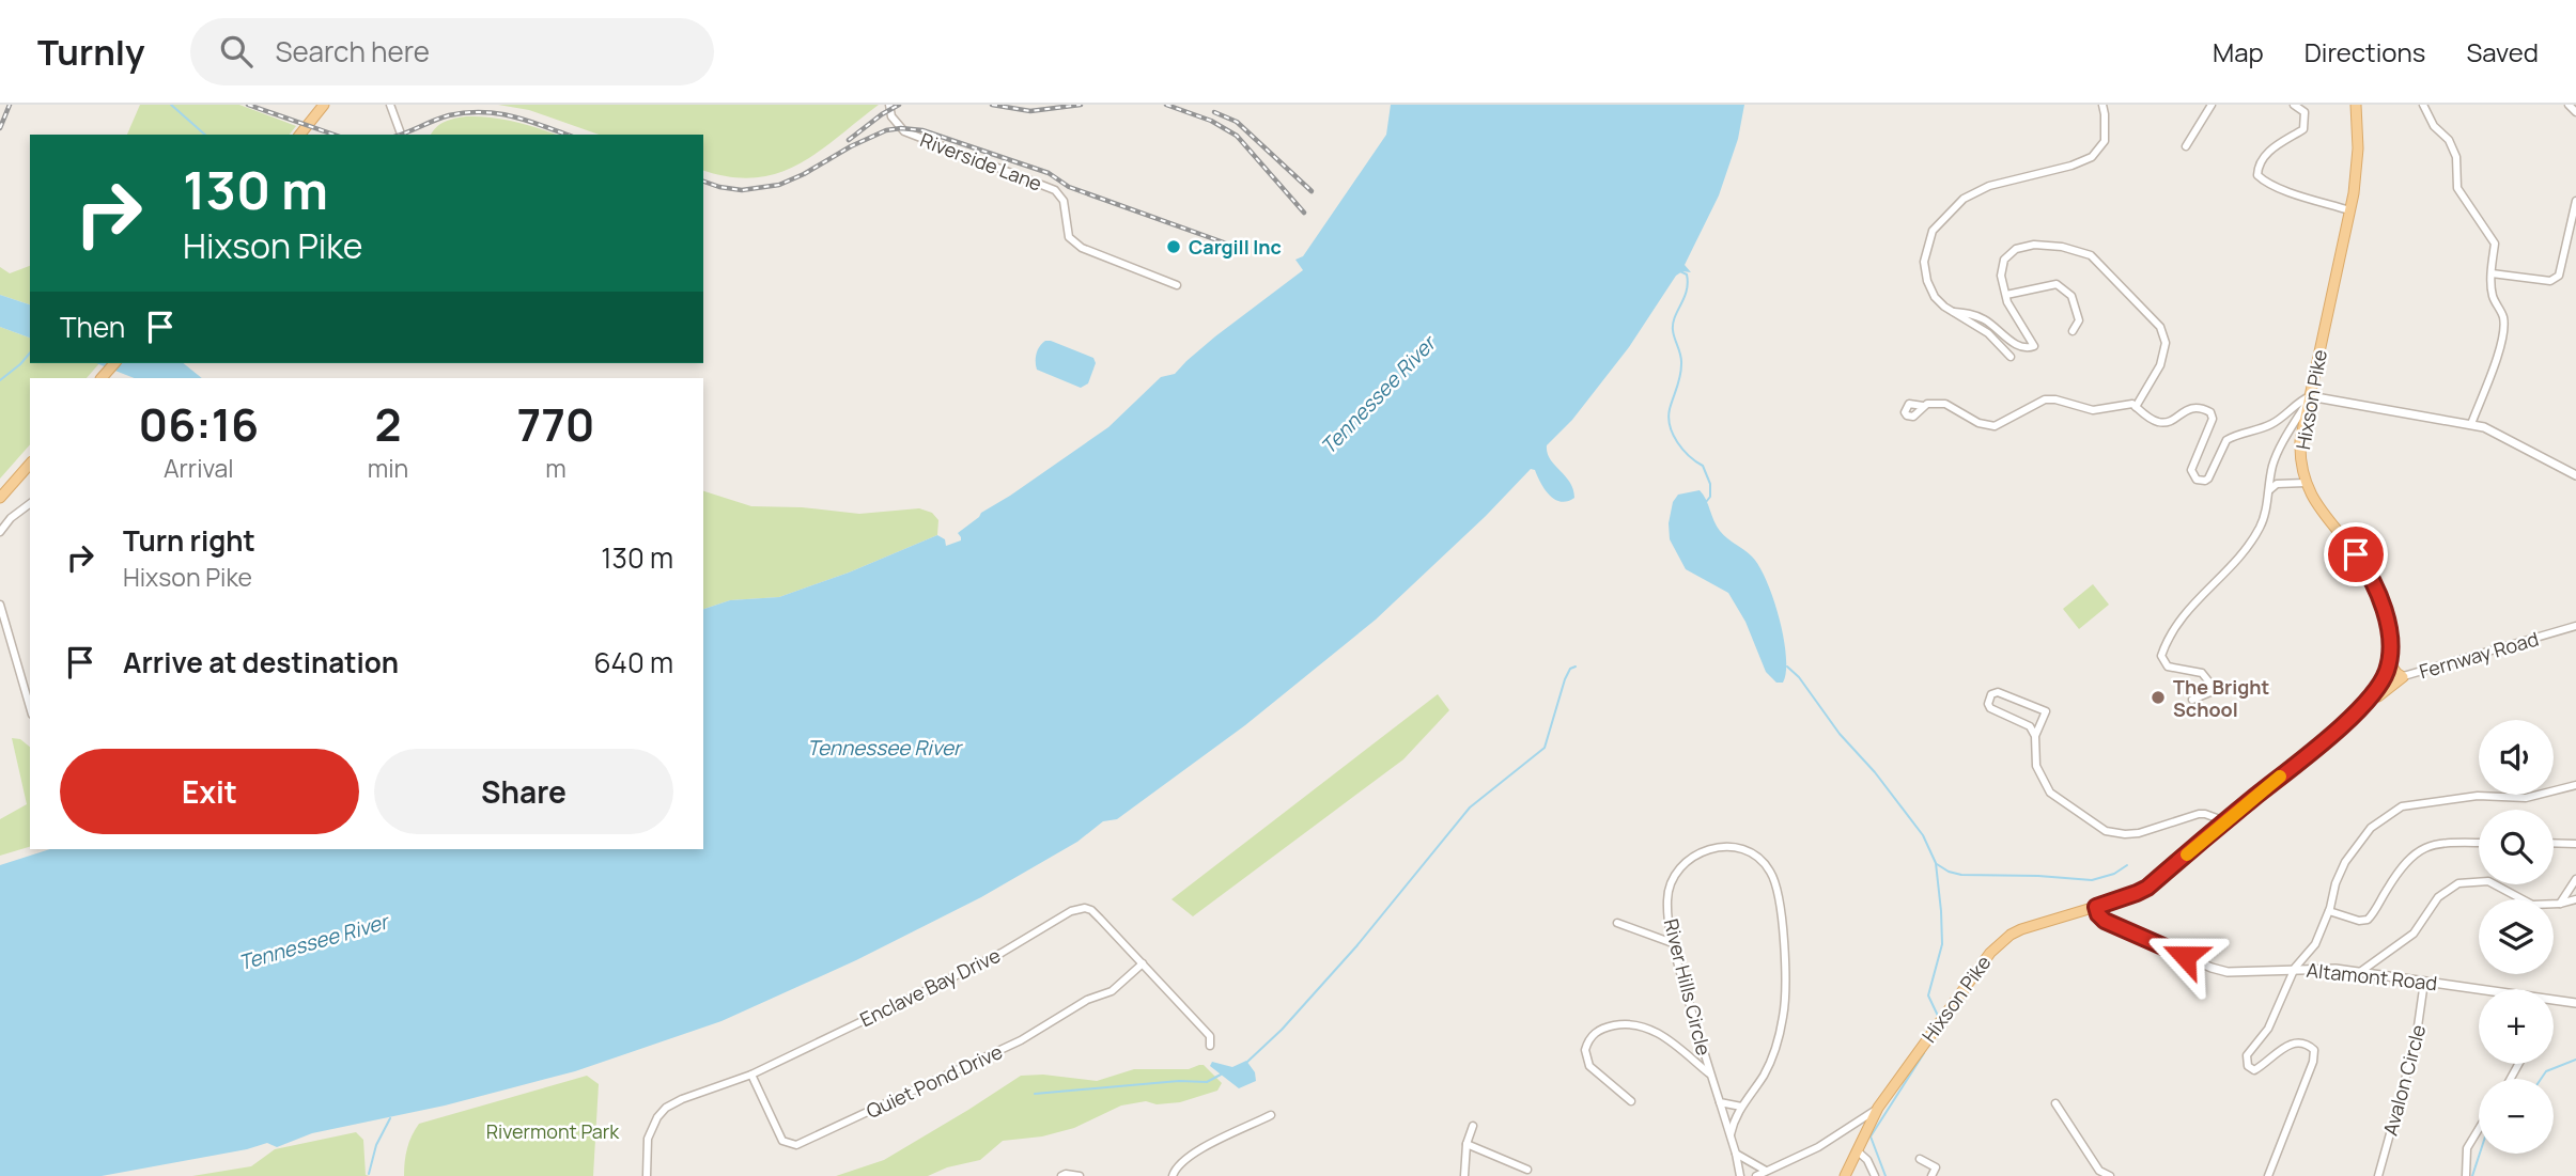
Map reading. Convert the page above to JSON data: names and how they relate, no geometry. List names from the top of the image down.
{
  "streets": {
    "main road": ["Hixson Pike"],
    "street": [
      "Riverside Lane",
      "Fernway Road",
      "Altamont Road",
      "Enclave Bay Drive",
      "River Hills Circle",
      "Avalon Circle",
      "Quiet Pond Drive"
    ]
  },
  "crossings": [
    ["Hixson Pike", "Fernway Road"],
    ["Hixson Pike", "Altamont Road"],
    ["Altamont Road", "Avalon Circle"],
    ["Enclave Bay Drive", "Quiet Pond Drive"]
  ],
  "water": ["Tennessee River"],
  "parks": ["Rivermont Park"],
  "places": ["Cargill Inc", "The Bright School"],
  "page": {
    "header": "Turnly",
    "search": "Search here",
    "nav": ["Map", "Directions", "Saved"],
    "turn": ["130 m", "Hixson Pike"],
    "then": "Then",
    "eta": [
      "06:16",
      "Arrival",
      "2",
      "min",
      "770",
      "m"
    ],
    "list": [
      {
        "name": "Turn right",
        "note": "Hixson Pike",
        "value": "130 m"
      },
      {
        "name": "Arrive at destination",
        "value": "640 m"
      }
    ],
    "map_buttons": ["+", "−"],
    "buttons": ["Exit", "Share"]
  }
}
